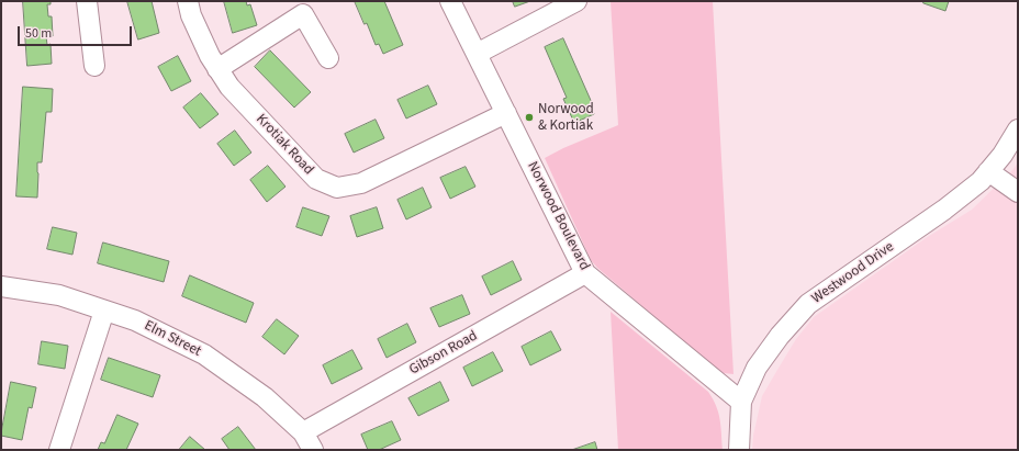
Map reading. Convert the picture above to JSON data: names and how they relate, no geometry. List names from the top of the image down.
{
  "streets": {
    "street": [
      "Krotiak Road",
      "Norwood Boulevard",
      "Westwood Drive",
      "Elm Street",
      "Gibson Road"
    ]
  },
  "crossings": [
    ["Krotiak Road", "Norwood Boulevard"],
    ["Norwood Boulevard", "Westwood Drive"],
    ["Norwood Boulevard", "Gibson Road"],
    ["Elm Street", "Gibson Road"]
  ],
  "places": ["Norwood & Kortiak"],
  "scale_bar": "50 m"
}
